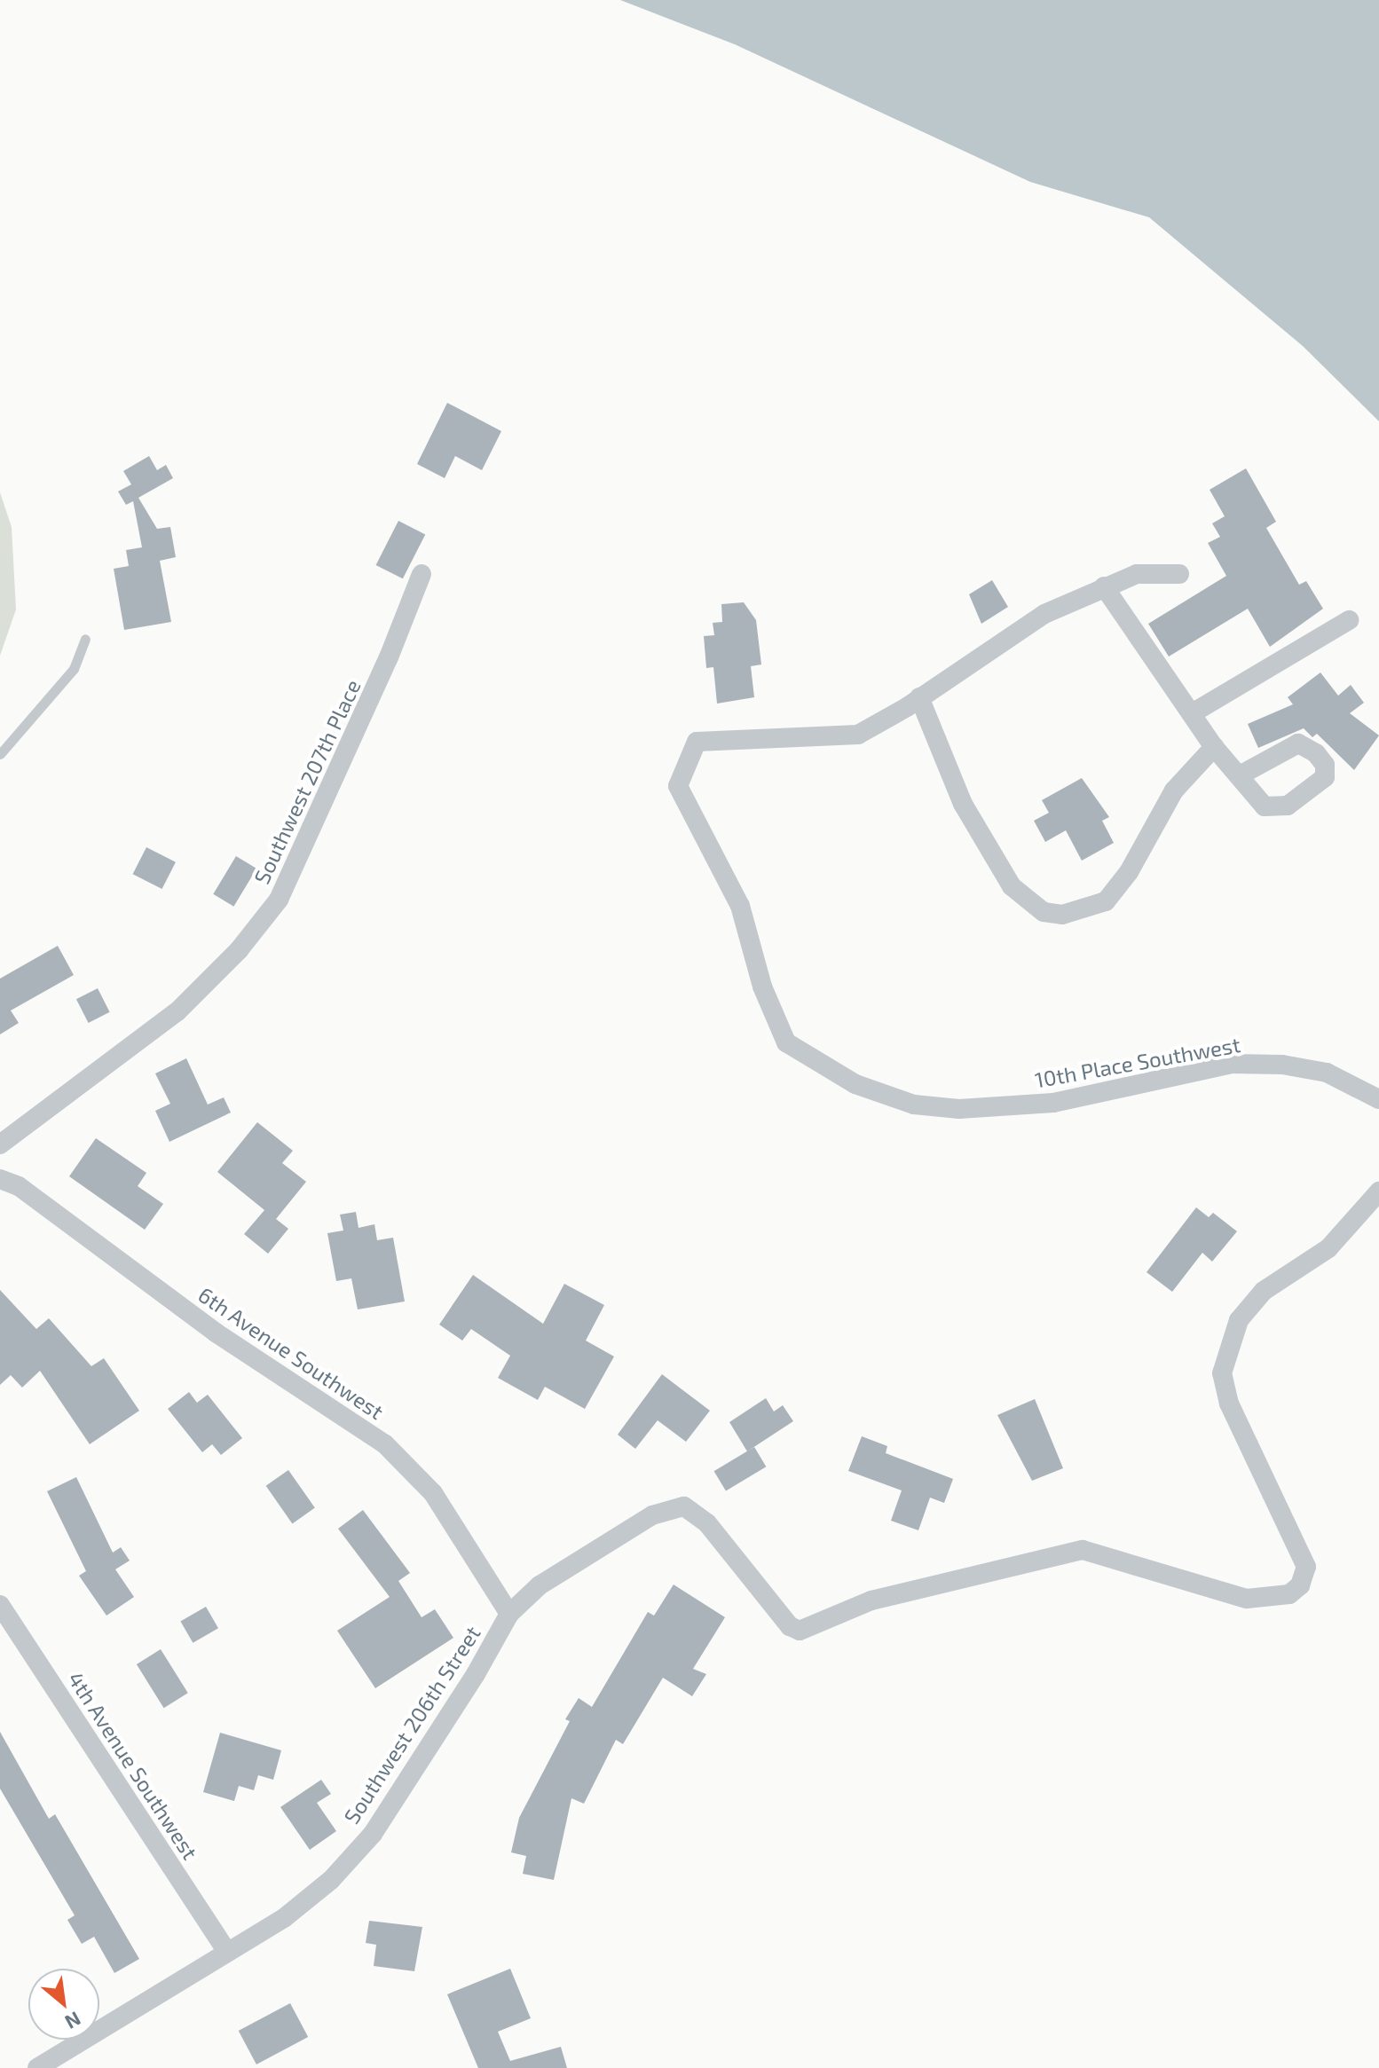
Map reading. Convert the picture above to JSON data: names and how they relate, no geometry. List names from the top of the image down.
{
  "streets": {
    "street": [
      "Southwest 207th Place",
      "10th Place Southwest",
      "6th Avenue Southwest",
      "Southwest 206th Street",
      "4th Avenue Southwest"
    ]
  },
  "crossings": [
    ["6th Avenue Southwest", "Southwest 206th Street"],
    ["Southwest 206th Street", "4th Avenue Southwest"]
  ],
  "north": "bottom right"
}
